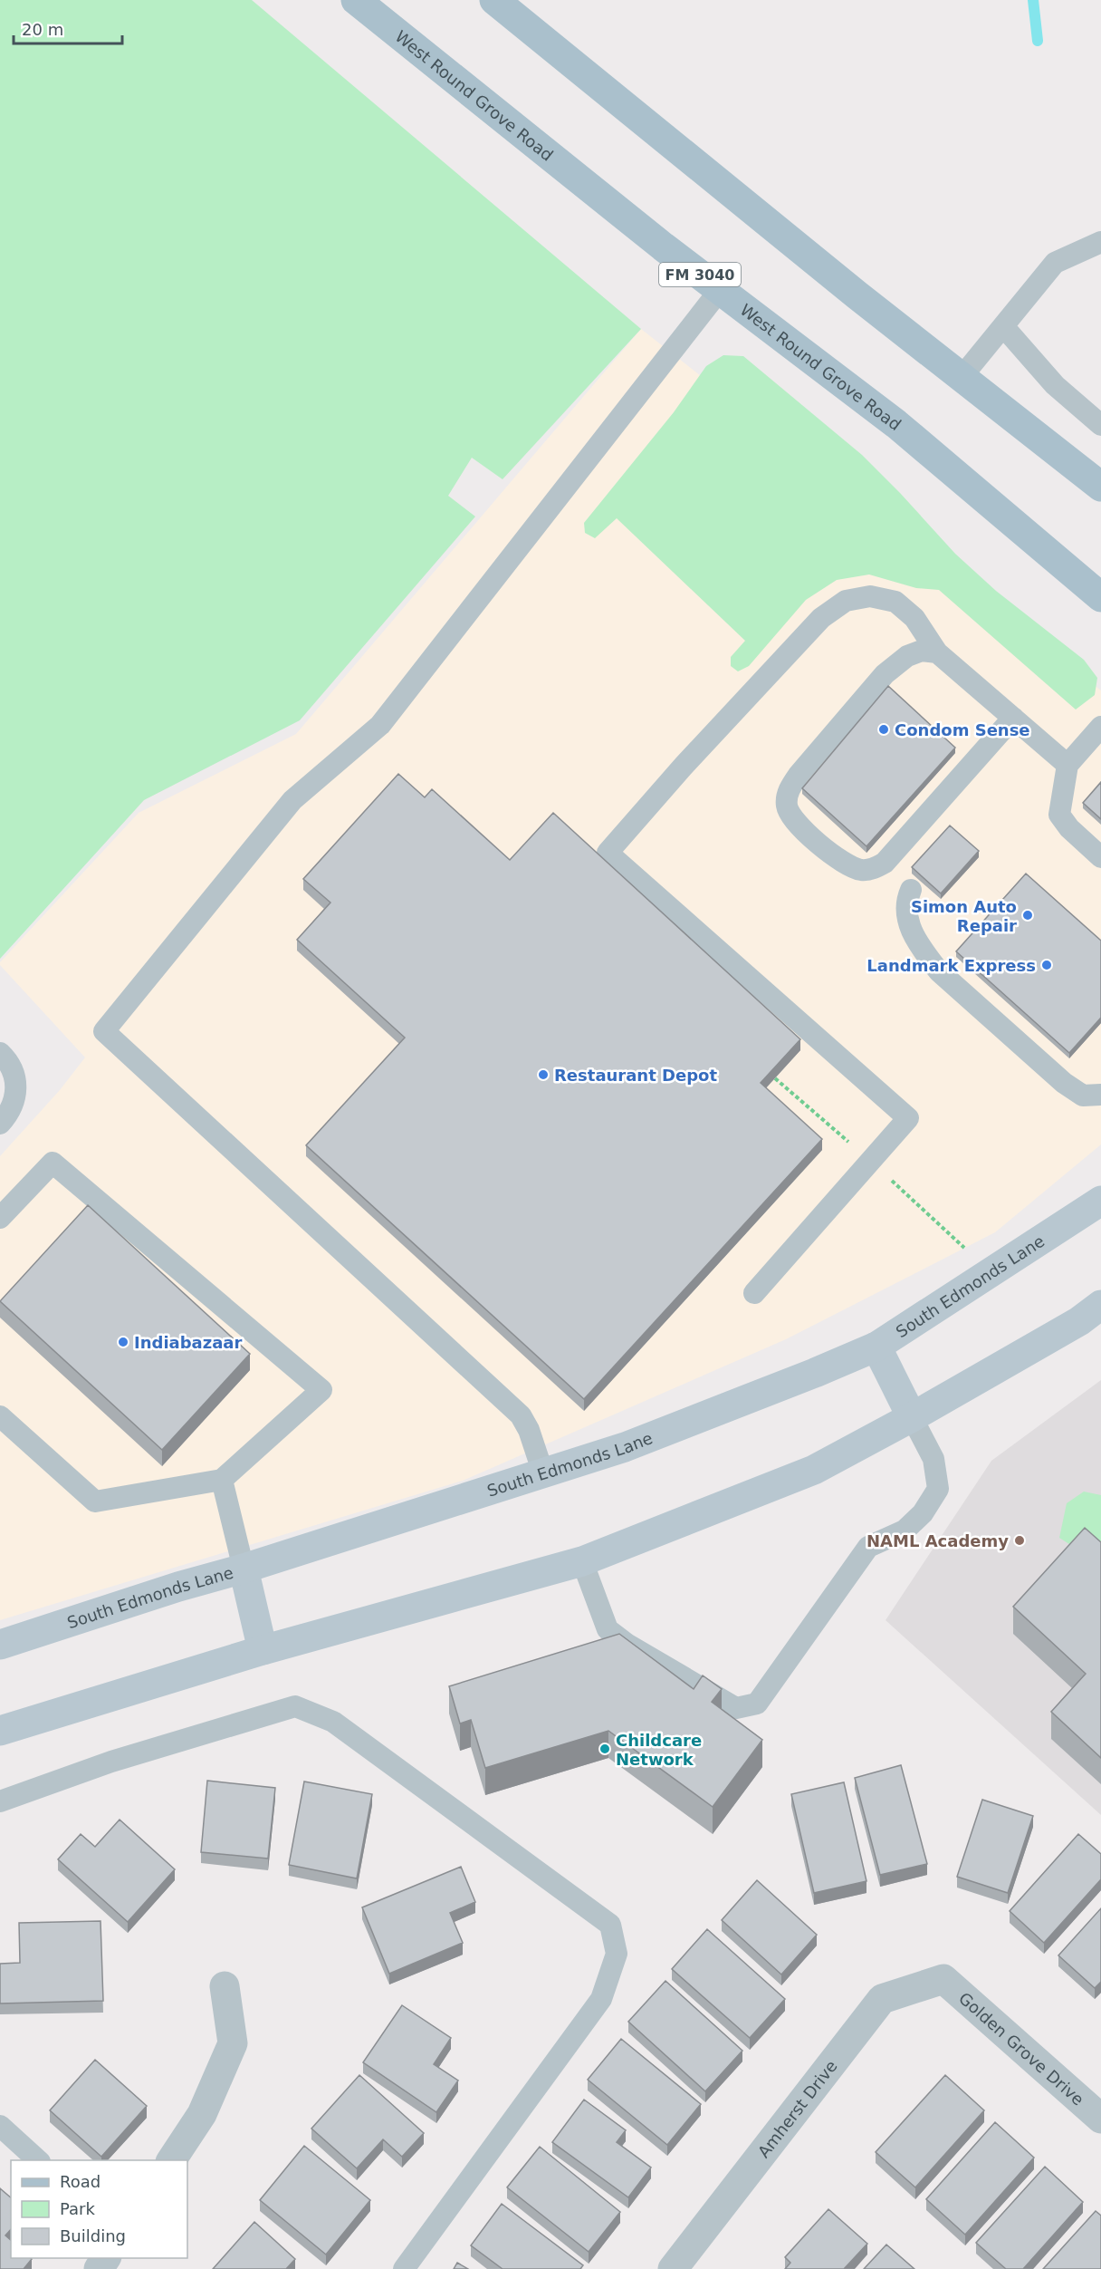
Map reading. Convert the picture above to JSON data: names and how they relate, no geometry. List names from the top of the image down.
{
  "streets": {
    "main road": ["West Round Grove Road", "FM 3040", "South Edmonds Lane"],
    "street": ["Golden Grove Drive", "Amherst Drive"]
  },
  "crossings": [
    ["Golden Grove Drive", "Amherst Drive"]
  ],
  "places": [
    "Condom Sense",
    "Simon Auto Repair",
    "Landmark Express",
    "Restaurant Depot",
    "Indiabazaar",
    "NAML Academy",
    "Childcare Network"
  ],
  "legend": ["Road", "Park", "Building"],
  "scale_bar": "20 m"
}
